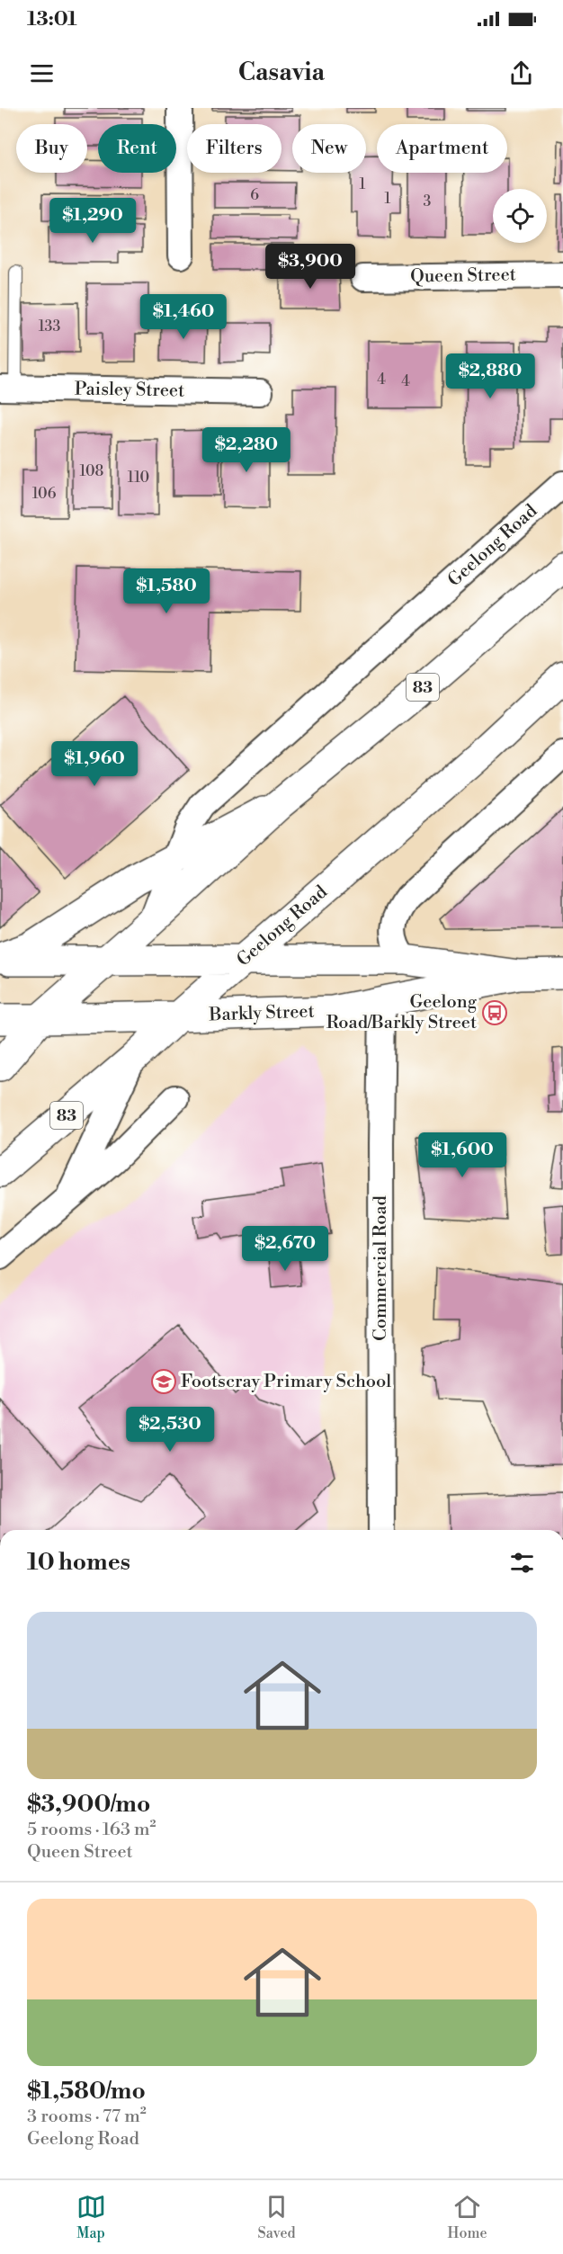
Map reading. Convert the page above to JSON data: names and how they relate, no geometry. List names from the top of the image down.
{
  "streets": {
    "main road": ["Geelong Road", "83", "Barkly Street"],
    "street": ["Queen Street", "Paisley Street", "Commercial Road"]
  },
  "crossings": [
    ["Geelong Road", "Barkly Street"],
    ["Barkly Street", "Commercial Road"]
  ],
  "places": {
    "bus stop": ["Geelong Road/Barkly Street"],
    "school or university": ["Footscray Primary School"]
  },
  "house_numbers": [
    "1",
    "6",
    "1",
    "3",
    "133",
    "4",
    "4",
    "108",
    "110",
    "106"
  ],
  "page": {
    "status": "13:01",
    "header": "Casavia",
    "chip": [
      "Buy",
      "Rent",
      "Filters",
      "New",
      "Apartment"
    ],
    "price": [
      "$1,290",
      "$3,900",
      "$1,460",
      "$2,880",
      "$2,280",
      "$1,580",
      "$1,960",
      "$1,600",
      "$2,670",
      "$2,530"
    ],
    "heading": "10 homes",
    "list": [
      {
        "name": "$3,900/mo",
        "note": "5 rooms · 163 m² · Queen Street"
      },
      {
        "name": "$1,580/mo",
        "note": "3 rooms · 77 m² · Geelong Road"
      }
    ],
    "tabs": ["Map", "Saved", "Home"]
  }
}
